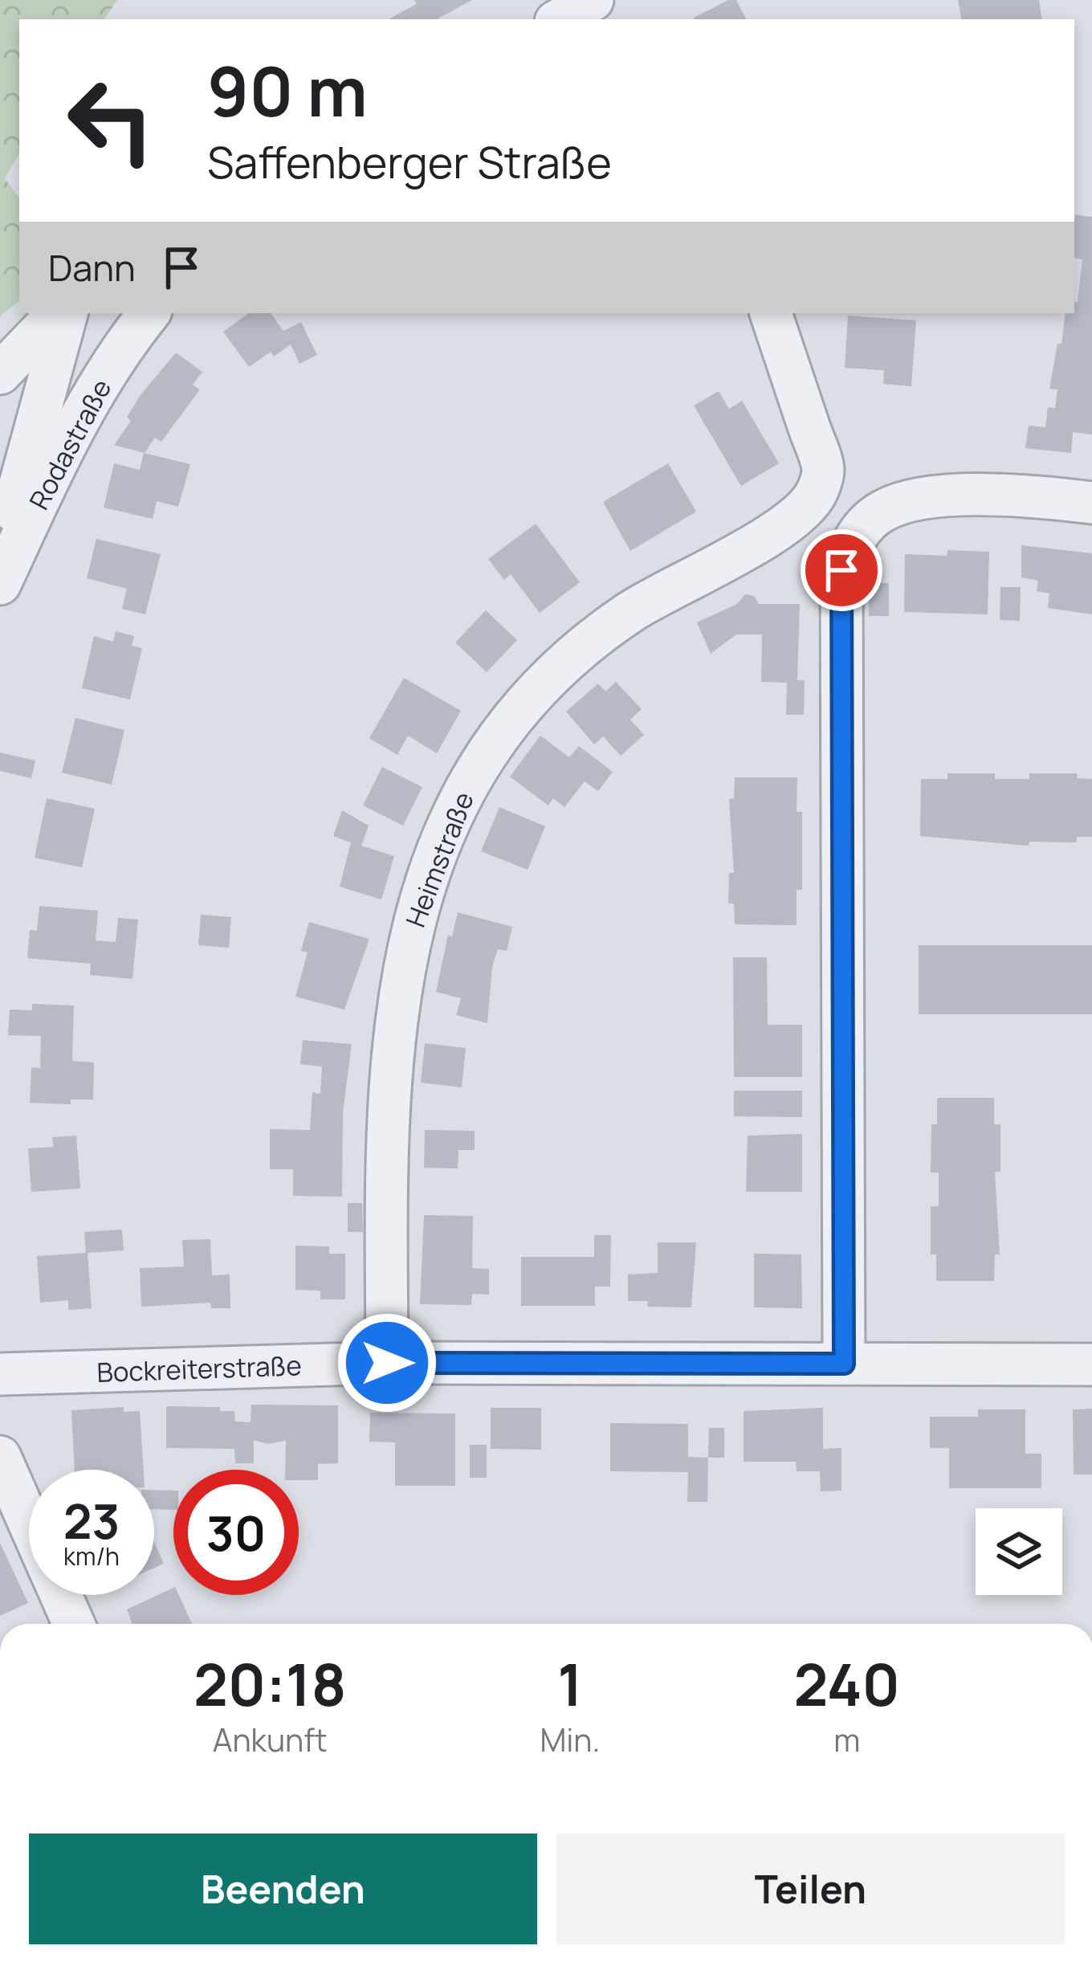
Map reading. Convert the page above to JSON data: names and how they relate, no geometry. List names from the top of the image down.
{
  "streets": {
    "street": ["Rodastraße", "Heimstraße", "Bockreiterstraße"]
  },
  "crossings": [
    ["Heimstraße", "Bockreiterstraße"]
  ],
  "page": {
    "turn": ["90 m", "Saffenberger Straße"],
    "then": "Dann",
    "speed": "23 km/h",
    "limit": "30",
    "eta": [
      "20:18",
      "Ankunft",
      "1",
      "Min.",
      "240",
      "m"
    ],
    "buttons": ["Beenden", "Teilen"]
  }
}
